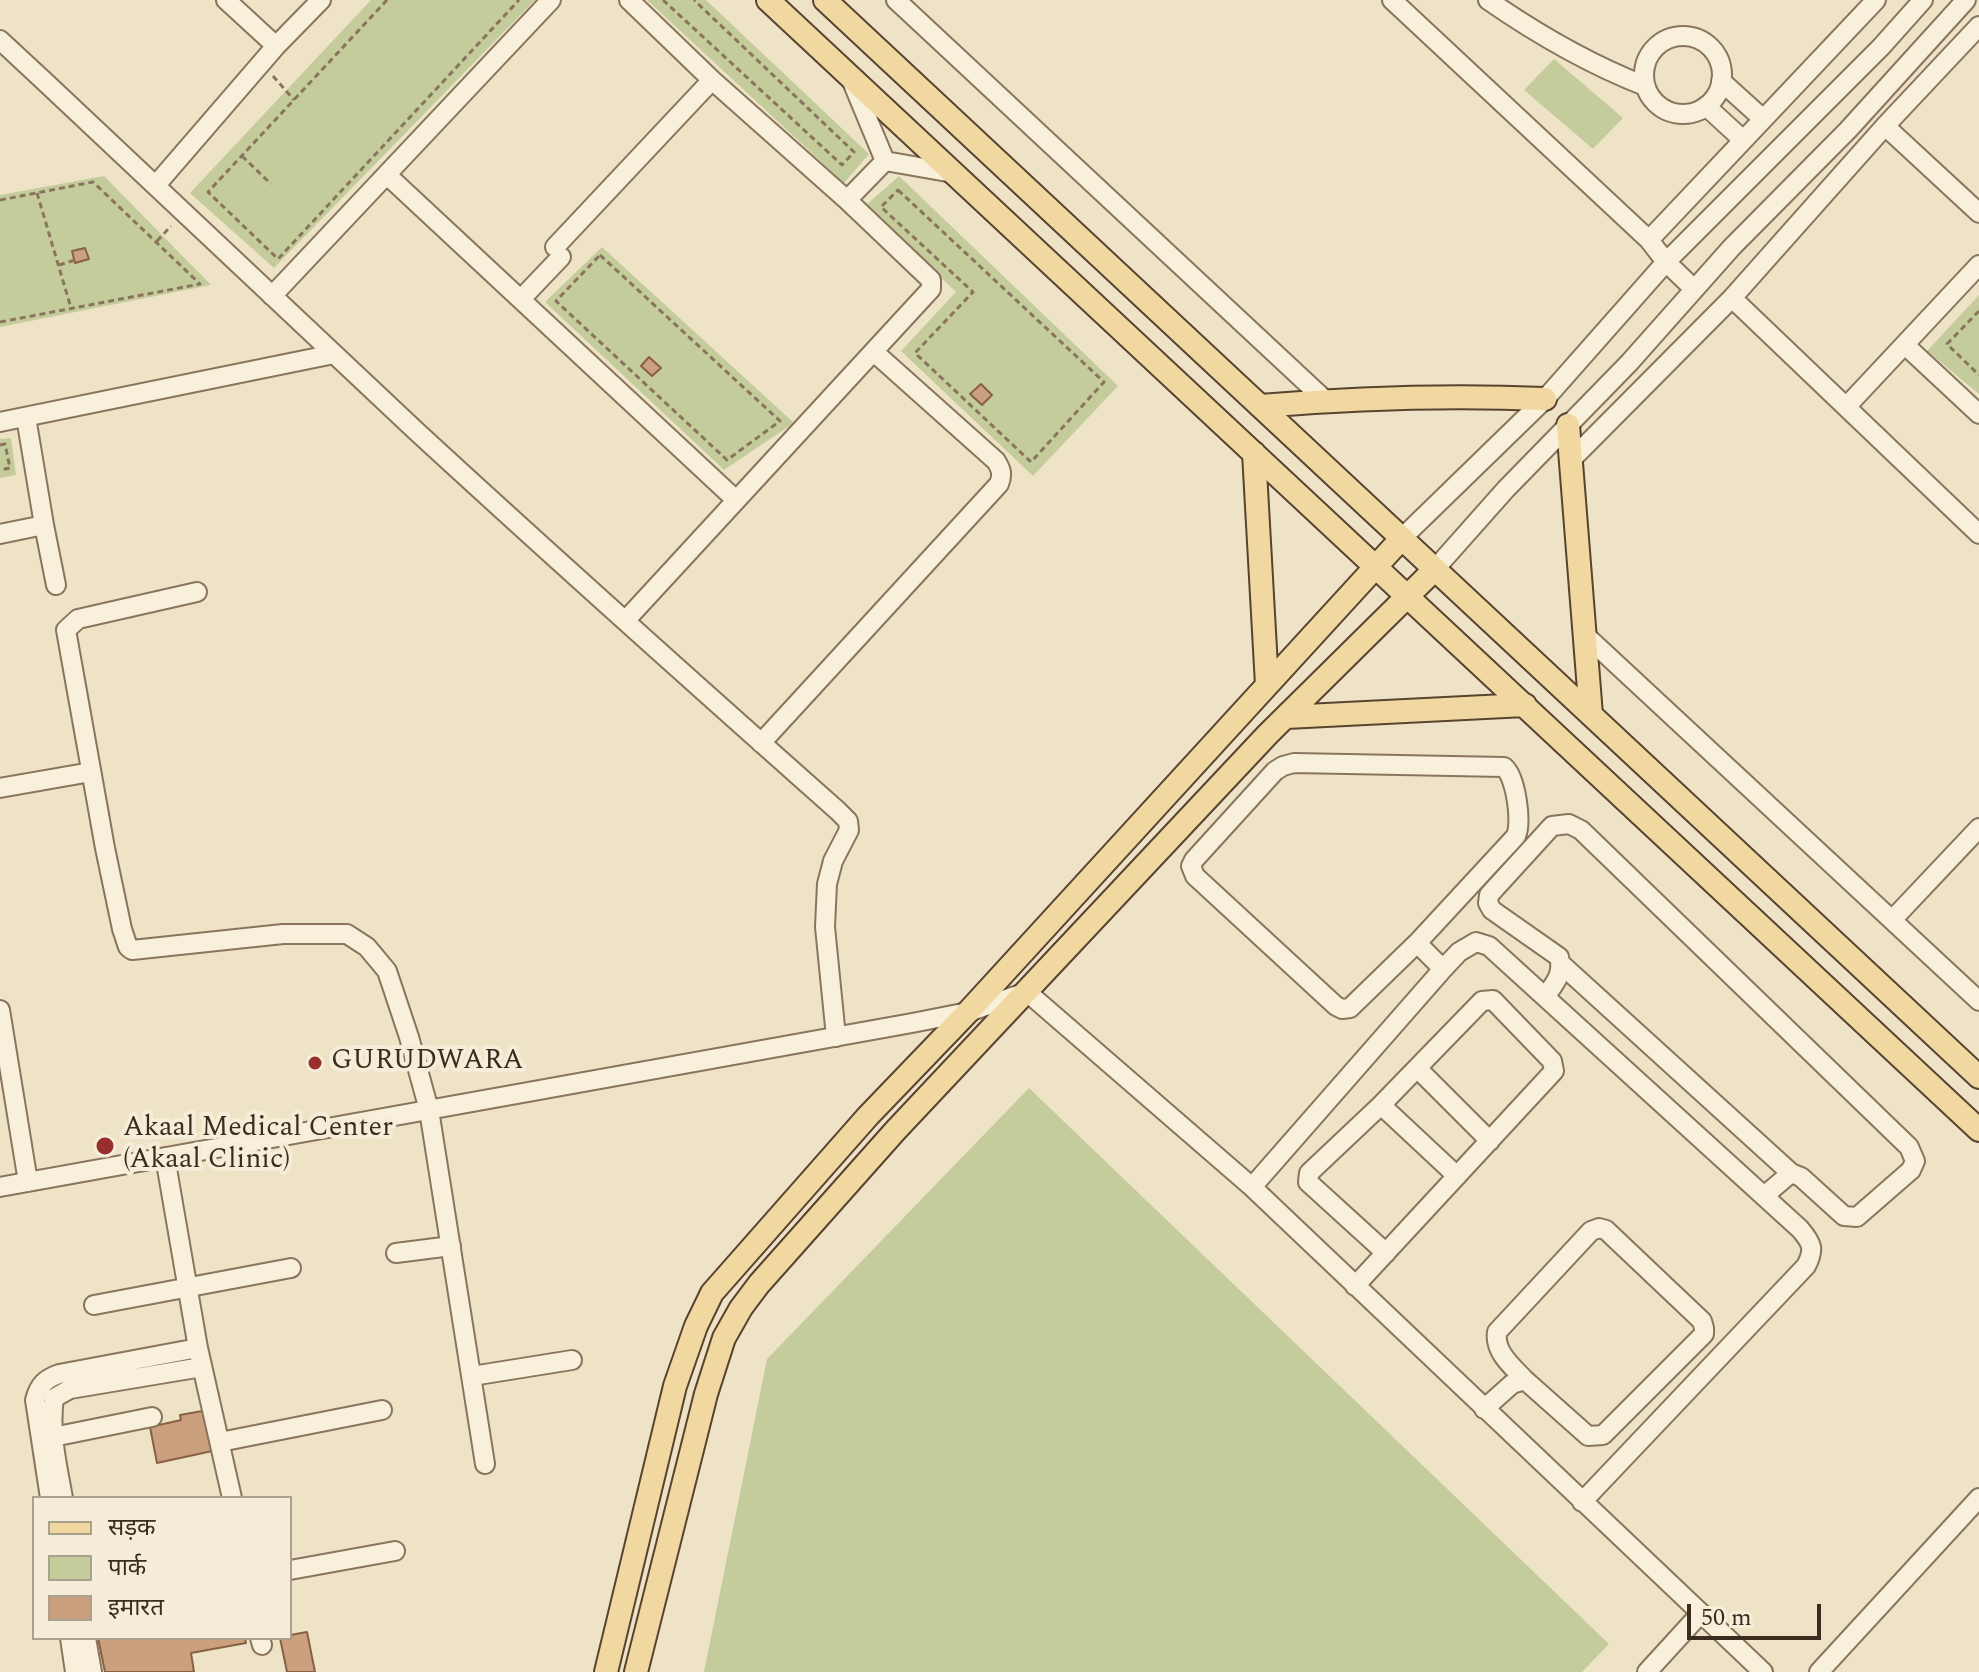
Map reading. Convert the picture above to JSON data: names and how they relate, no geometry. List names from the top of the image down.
{
  "places": ["GURUDWARA", "Akaal Medical Center (Akaal Clinic)"],
  "legend": ["सड़क", "पार्क", "इमारत"],
  "scale_bar": "50 m"
}
